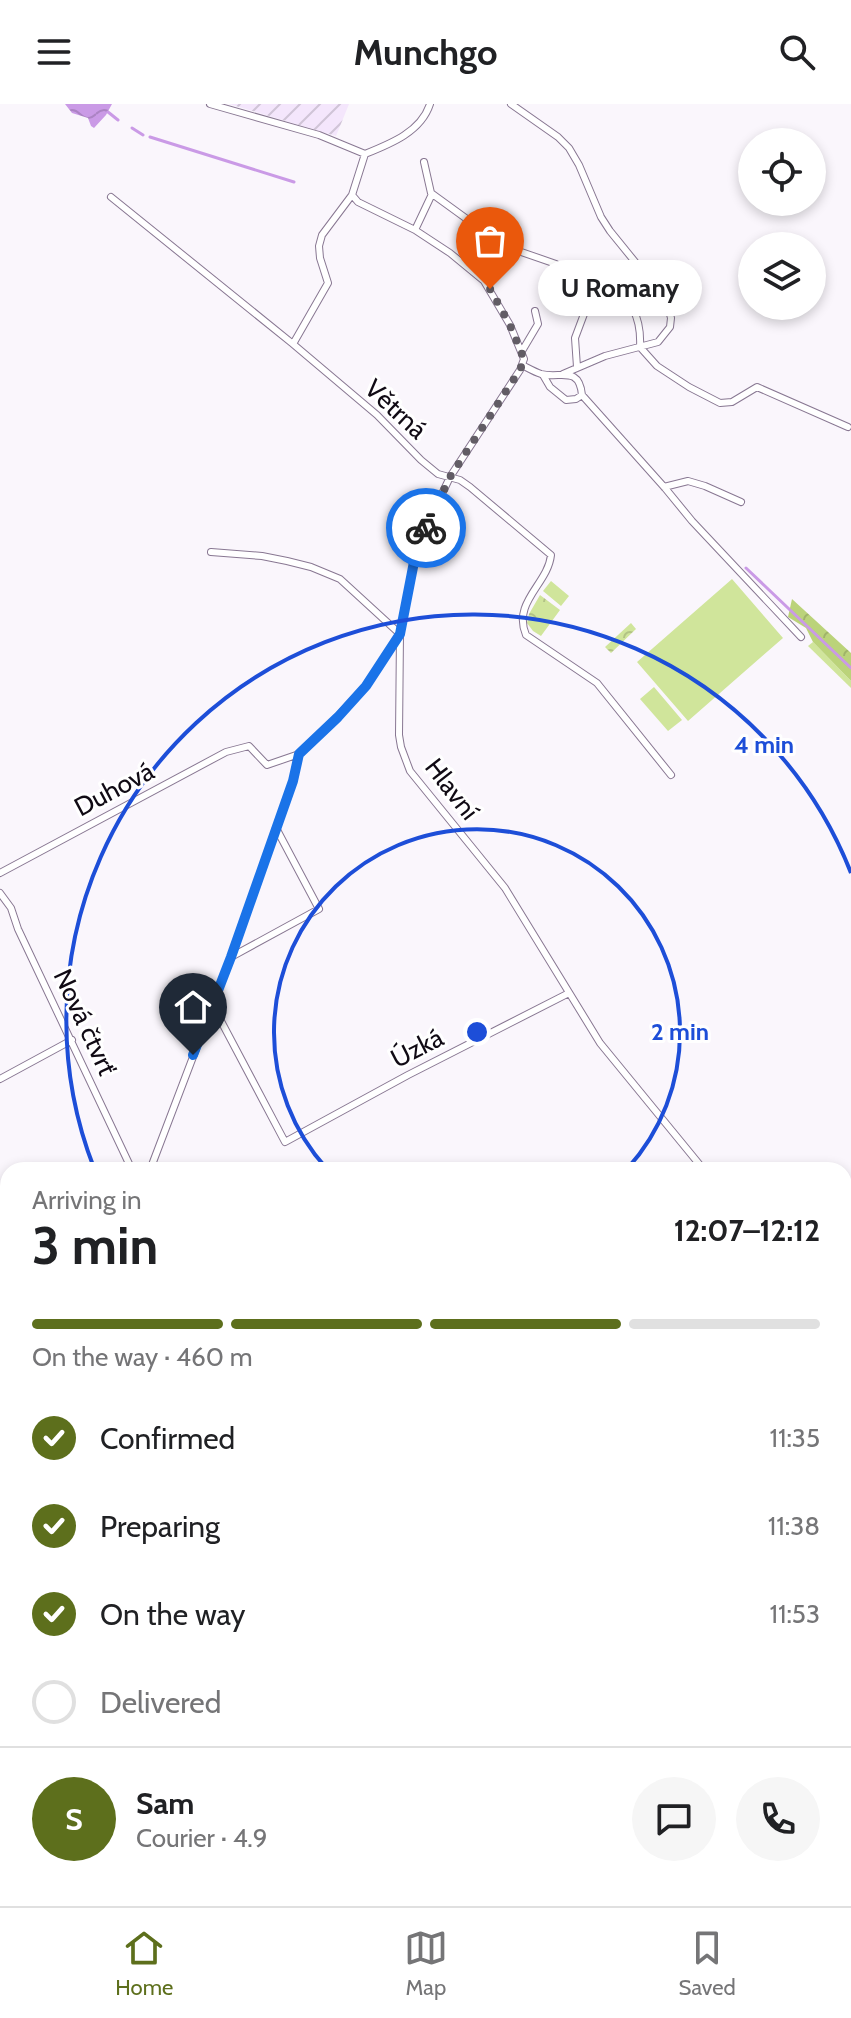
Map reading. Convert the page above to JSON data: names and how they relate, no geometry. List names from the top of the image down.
{
  "streets": {
    "street": [
      "Větrná",
      "Duhová",
      "Hlavní",
      "Nová čtvrť",
      "Úzká"
    ]
  },
  "crossings": [
    ["Větrná", "Hlavní"],
    ["Hlavní", "Úzká"]
  ],
  "places": ["U Romany"],
  "page": {
    "header": "Munchgo",
    "bubble": "U Romany",
    "heading": ["3 min", "Arriving in", "12:07–12:12"],
    "panel": ["Sam", "Courier · 4.9"],
    "bar": "On the way · 460 m",
    "list": [
      ["Confirmed", "11:35"],
      ["Preparing", "11:38"],
      ["On the way", "11:53"],
      "Delivered"
    ],
    "round": "S",
    "tabs": ["Home", "Map", "Saved"]
  },
  "rings": ["4 min", "2 min"]
}
